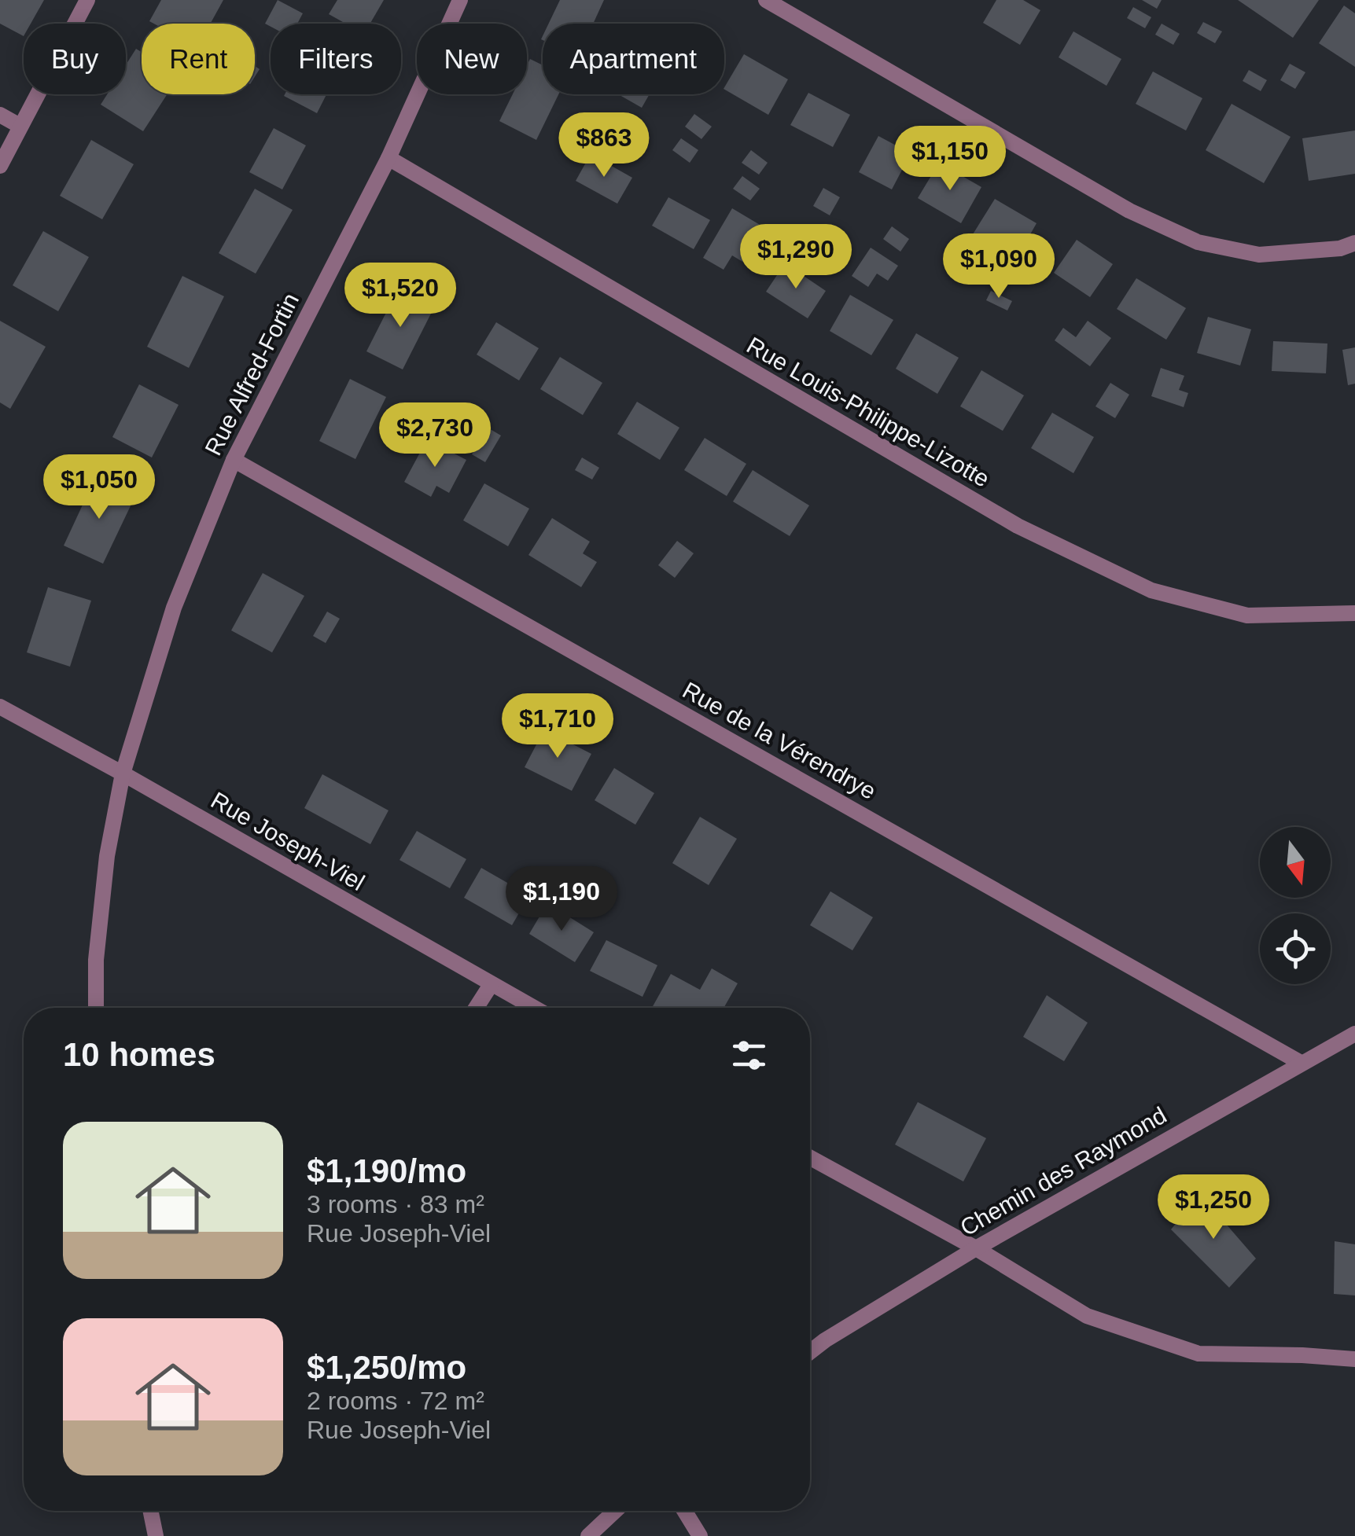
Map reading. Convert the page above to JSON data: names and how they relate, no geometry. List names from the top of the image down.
{
  "streets": {
    "street": [
      "Rue Alfred-Fortin",
      "Rue Louis-Philippe-Lizotte",
      "Rue de la Vérendrye",
      "Rue Joseph-Viel",
      "Chemin des Raymond"
    ]
  },
  "crossings": [
    ["Rue Alfred-Fortin", "Rue Louis-Philippe-Lizotte"],
    ["Rue Alfred-Fortin", "Rue de la Vérendrye"],
    ["Rue Alfred-Fortin", "Rue Joseph-Viel"],
    ["Rue de la Vérendrye", "Chemin des Raymond"]
  ],
  "north": "bottom",
  "page": {
    "chip": [
      "Buy",
      "Rent",
      "Filters",
      "New",
      "Apartment"
    ],
    "price": [
      "$863",
      "$1,150",
      "$1,290",
      "$1,090",
      "$1,520",
      "$2,730",
      "$1,050",
      "$1,710",
      "$1,190",
      "$1,250"
    ],
    "heading": "10 homes",
    "list": [
      {
        "name": "$1,190/mo",
        "note": "3 rooms · 83 m² · Rue Joseph-Viel"
      },
      {
        "name": "$1,250/mo",
        "note": "2 rooms · 72 m² · Rue Joseph-Viel"
      }
    ]
  }
}
